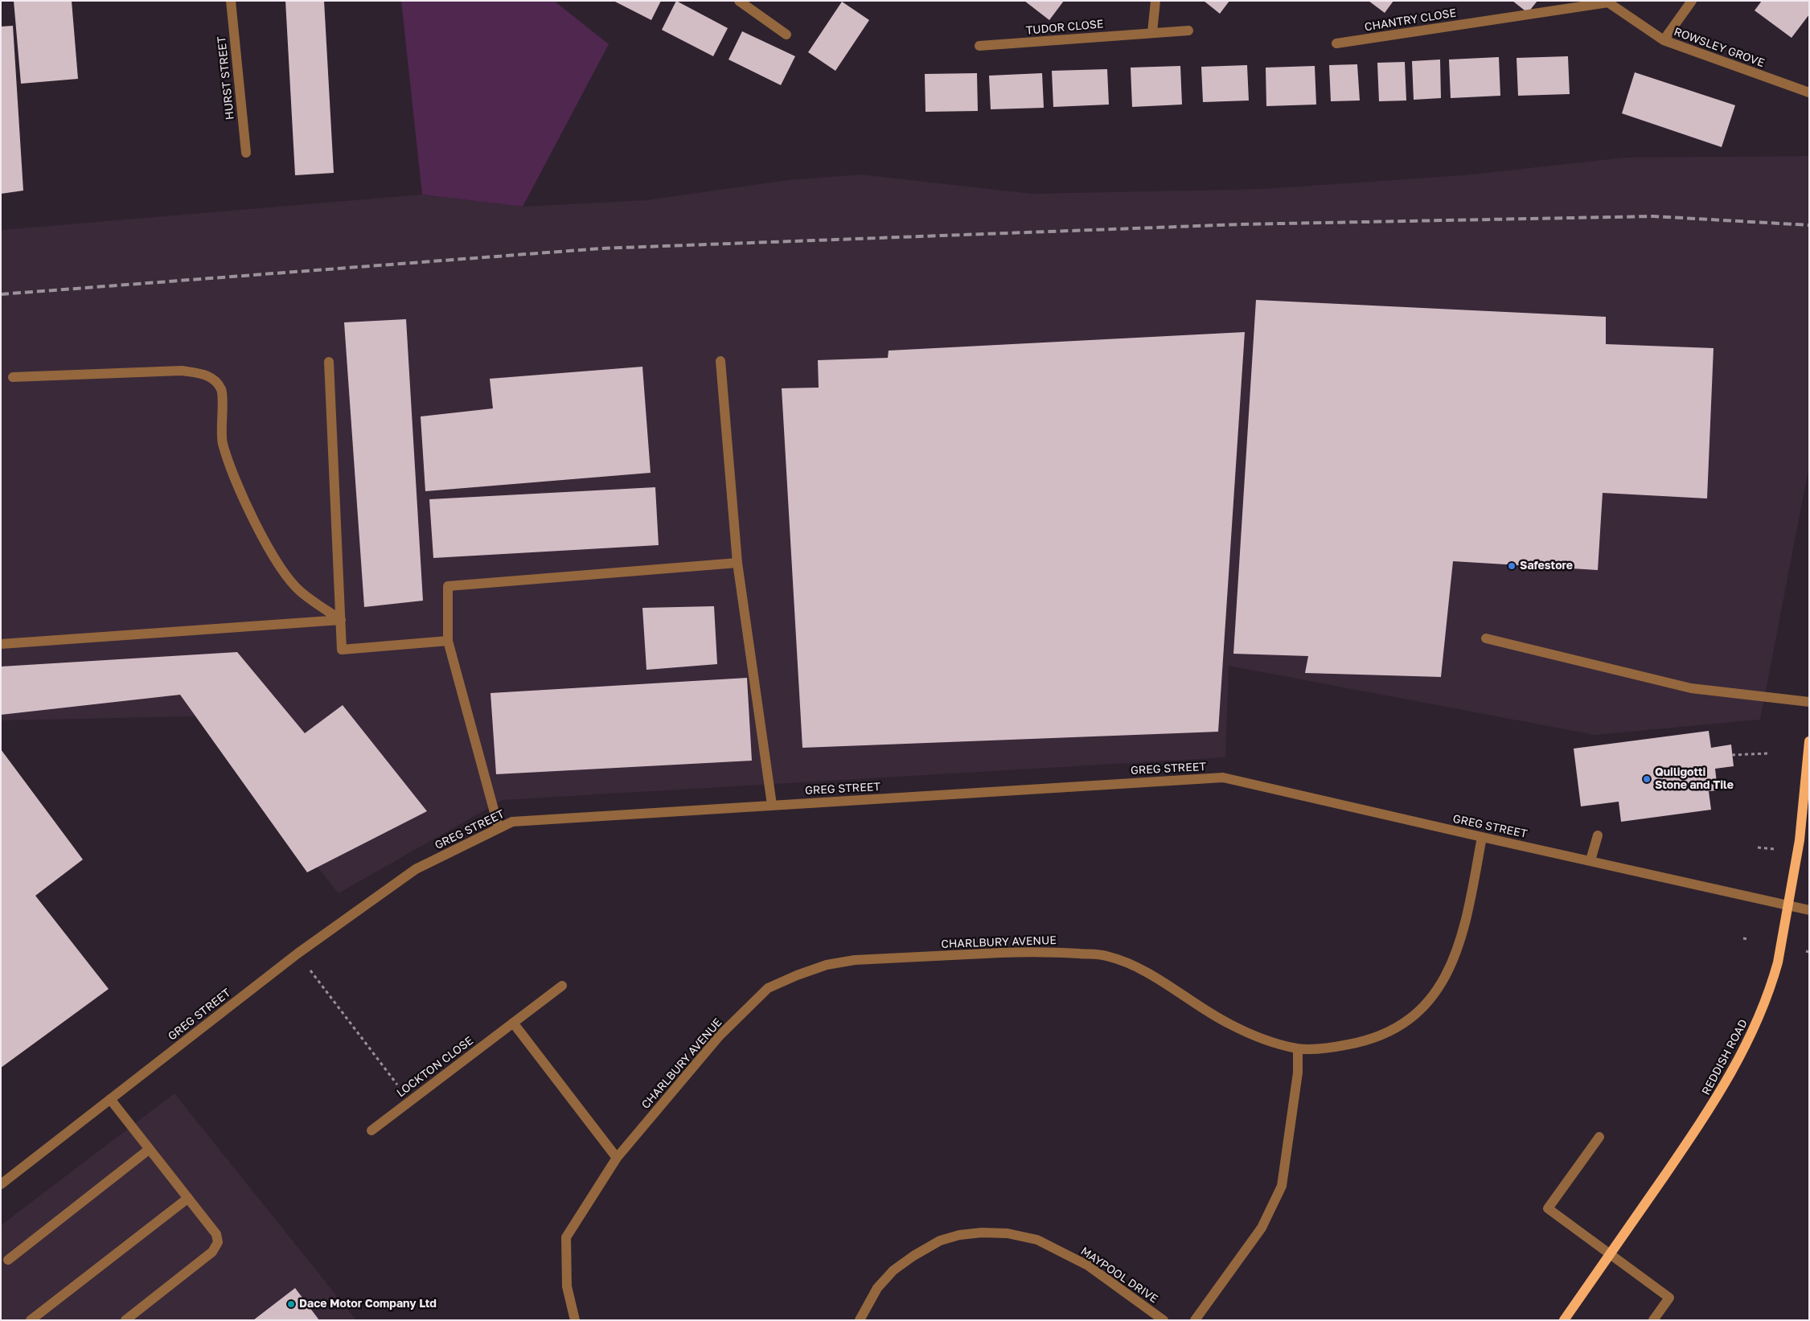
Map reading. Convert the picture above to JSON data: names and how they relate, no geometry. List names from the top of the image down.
{
  "streets": {
    "main road": ["REDDISH ROAD"],
    "street": [
      "CHANTRY CLOSE",
      "TUDOR CLOSE",
      "ROWSLEY GROVE",
      "HURST STREET",
      "GREG STREET",
      "CHARLBURY AVENUE",
      "LOCKTON CLOSE",
      "MAYPOOL DRIVE"
    ]
  },
  "crossings": [
    ["CHANTRY CLOSE", "ROWSLEY GROVE"],
    ["GREG STREET", "CHARLBURY AVENUE"],
    ["GREG STREET", "REDDISH ROAD"]
  ],
  "places": ["Safestore", "Quiligotti Stone and Tile", "Dace Motor Company Ltd"]
}
